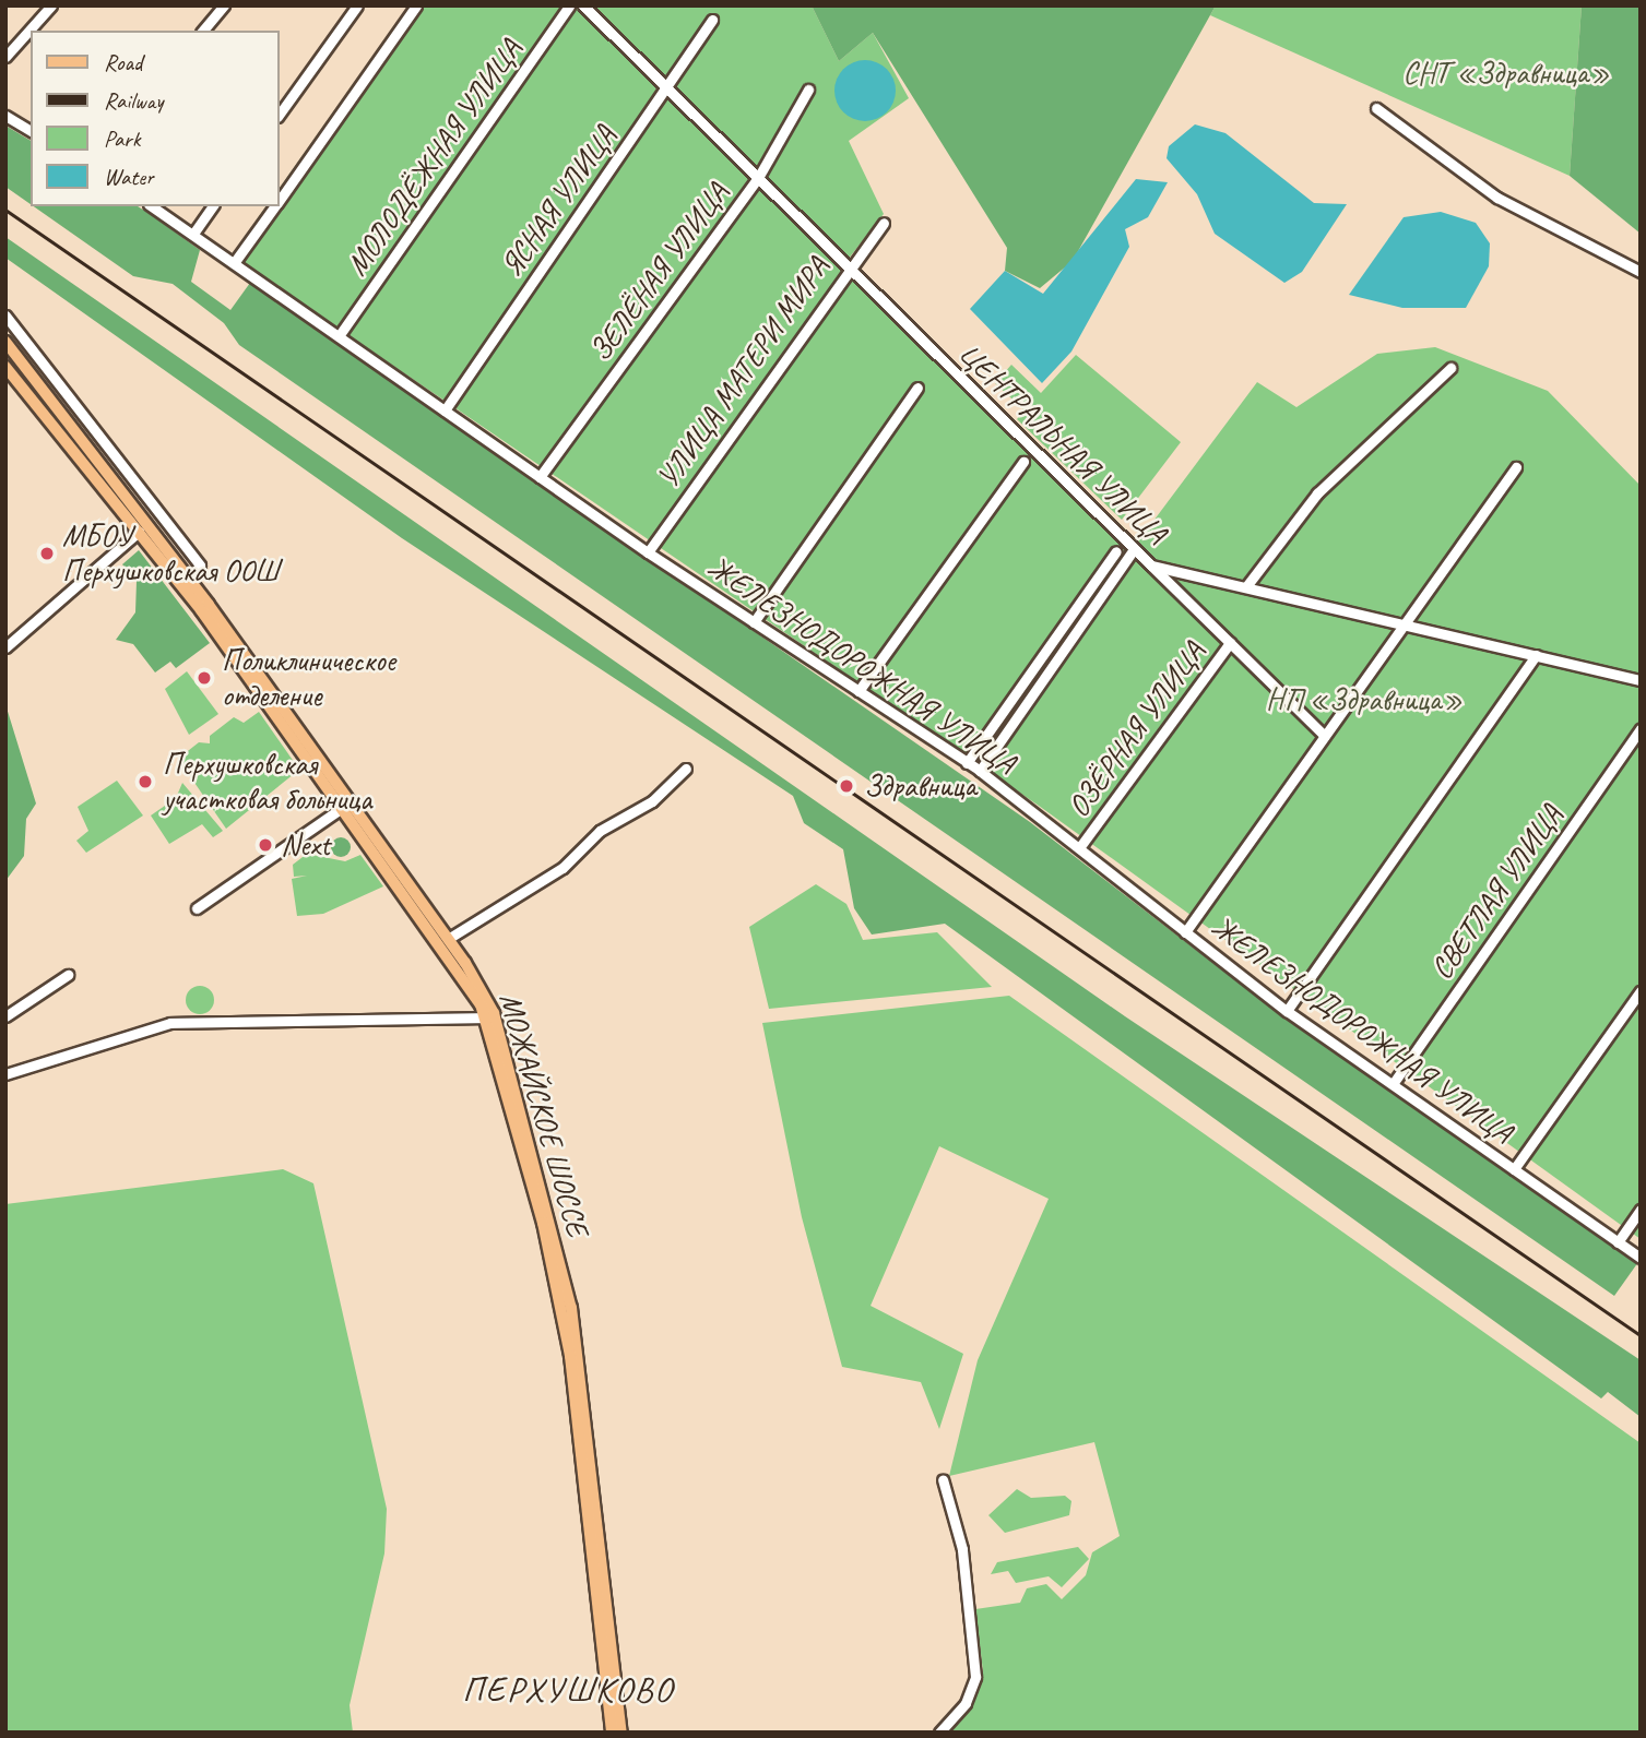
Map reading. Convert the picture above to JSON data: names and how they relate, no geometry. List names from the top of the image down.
{
  "streets": {
    "main road": ["МОЖАЙСКОЕ ШОССЕ"],
    "street": [
      "МОЛОДЁЖНАЯ УЛИЦА",
      "ЯСНАЯ УЛИЦА",
      "ЗЕЛЁНАЯ УЛИЦА",
      "УЛИЦА МАТЕРИ МИРА",
      "ЦЕНТРАЛЬНАЯ УЛИЦА",
      "ЖЕЛЕЗНОДОРОЖНАЯ УЛИЦА",
      "ОЗЁРНАЯ УЛИЦА",
      "СВЕТЛАЯ УЛИЦА"
    ]
  },
  "crossings": [
    ["МОЛОДЁЖНАЯ УЛИЦА", "ЖЕЛЕЗНОДОРОЖНАЯ УЛИЦА"],
    ["ЯСНАЯ УЛИЦА", "ЦЕНТРАЛЬНАЯ УЛИЦА"],
    ["ЯСНАЯ УЛИЦА", "ЖЕЛЕЗНОДОРОЖНАЯ УЛИЦА"],
    ["ЗЕЛЁНАЯ УЛИЦА", "ЦЕНТРАЛЬНАЯ УЛИЦА"],
    ["ЗЕЛЁНАЯ УЛИЦА", "ЖЕЛЕЗНОДОРОЖНАЯ УЛИЦА"],
    ["УЛИЦА МАТЕРИ МИРА", "ЦЕНТРАЛЬНАЯ УЛИЦА"],
    ["УЛИЦА МАТЕРИ МИРА", "ЖЕЛЕЗНОДОРОЖНАЯ УЛИЦА"],
    ["ЖЕЛЕЗНОДОРОЖНАЯ УЛИЦА", "ОЗЁРНАЯ УЛИЦА"],
    ["ЖЕЛЕЗНОДОРОЖНАЯ УЛИЦА", "СВЕТЛАЯ УЛИЦА"]
  ],
  "districts": ["ПЕРХУШКОВО"],
  "parks": ["СНТ «Здравница»", "НП «Здравница»"],
  "places": [
    "МБОУ Перхушковская ООШ",
    "Поликлиническое отделение",
    "Перхушковская участковая больница",
    "Здравница",
    "Next"
  ],
  "legend": [
    "Road",
    "Railway",
    "Park",
    "Water"
  ]
}
